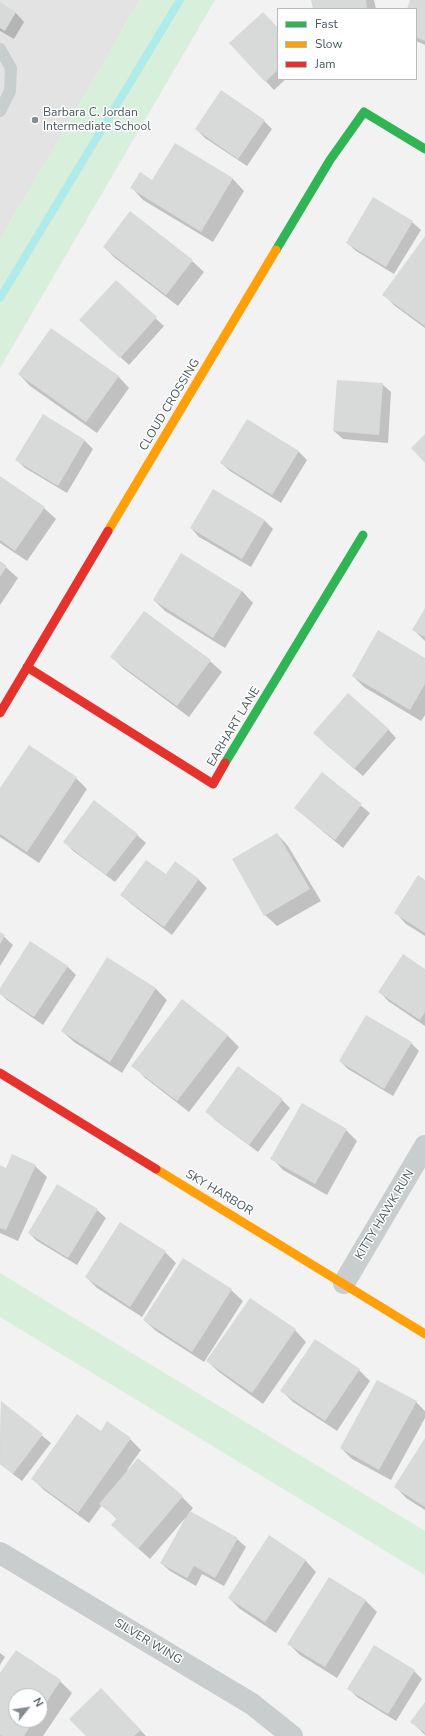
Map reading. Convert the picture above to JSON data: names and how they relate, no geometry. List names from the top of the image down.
{
  "streets": {
    "street": [
      "CLOUD CROSSING",
      "EARHART LANE",
      "SKY HARBOR",
      "KITTY HAWK RUN",
      "SILVER WING"
    ]
  },
  "crossings": [
    ["CLOUD CROSSING", "EARHART LANE"],
    ["SKY HARBOR", "KITTY HAWK RUN"]
  ],
  "places": ["Barbara C. Jordan Intermediate School"],
  "legend": ["Fast", "Slow", "Jam"],
  "north": "top right"
}
